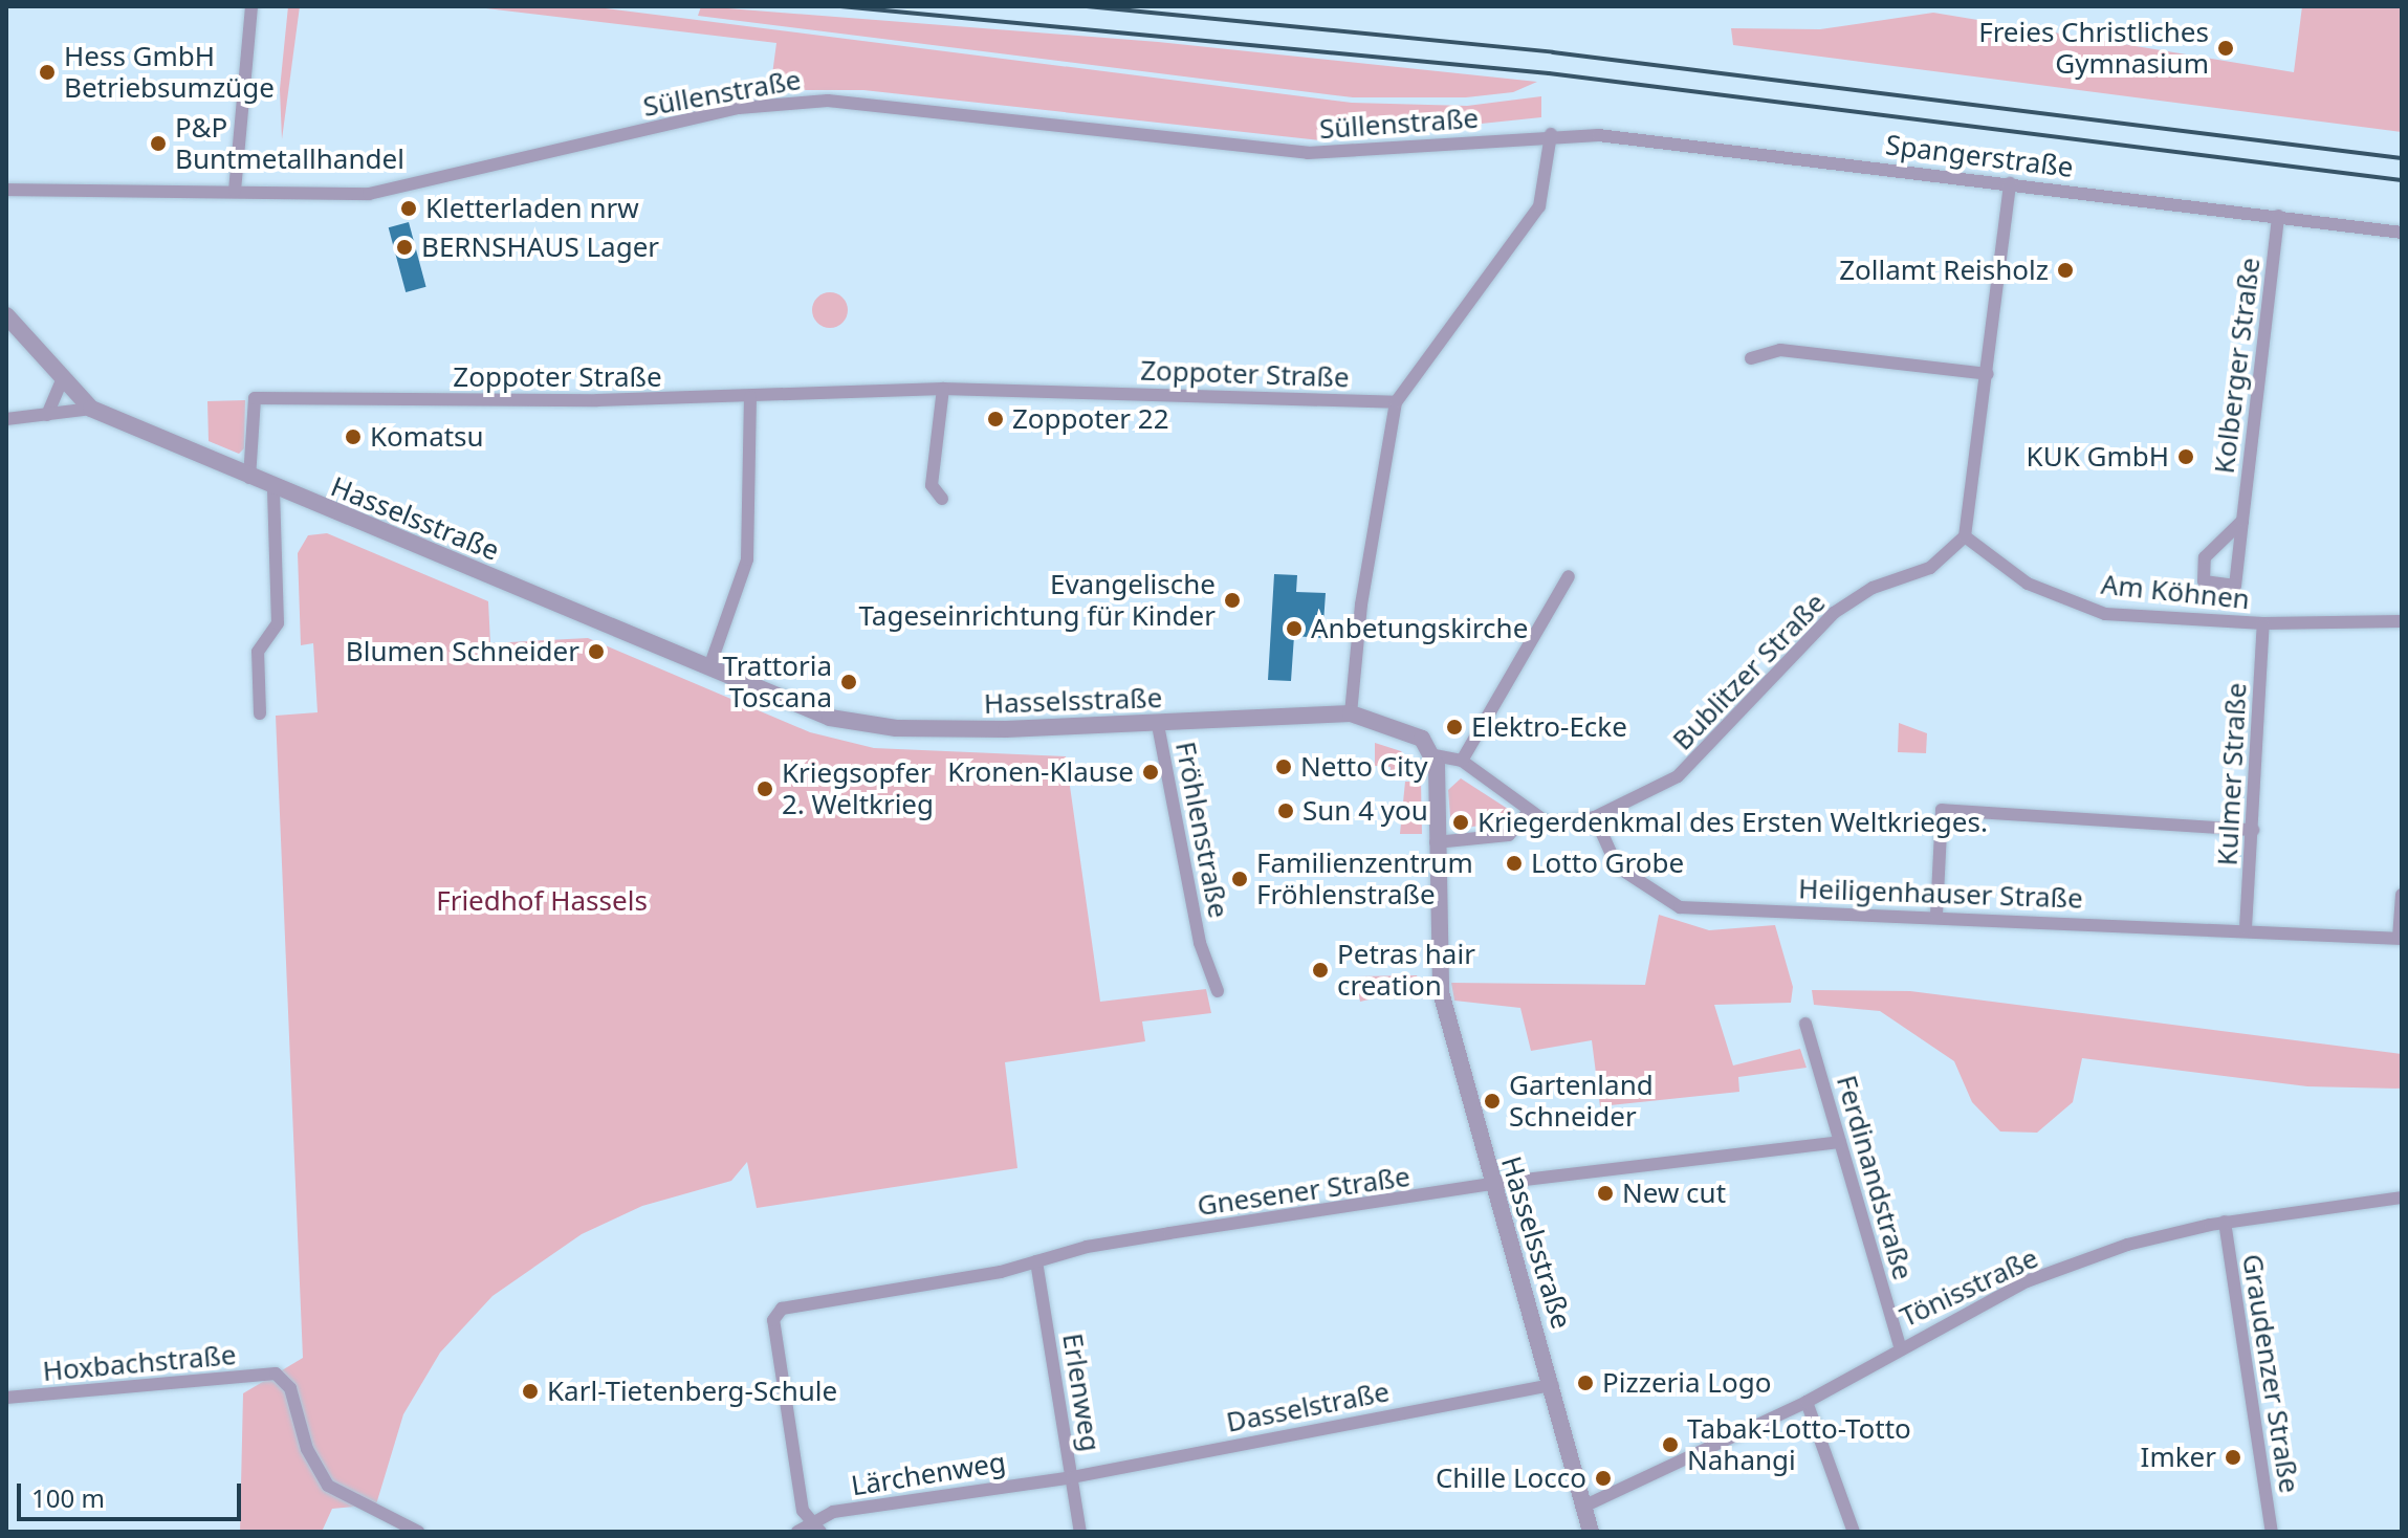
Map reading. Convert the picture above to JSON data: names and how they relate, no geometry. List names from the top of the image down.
{
  "streets": {
    "street": [
      "Süllenstraße",
      "Spangerstraße",
      "Kolberger Straße",
      "Zoppoter Straße",
      "Hasselsstraße",
      "Am Köhnen",
      "Bublitzer Straße",
      "Kulmer Straße",
      "Fröhlenstraße",
      "Heiligenhauser Straße",
      "Ferdinandstraße",
      "Gnesener Straße",
      "Tönisstraße",
      "Hoxbachstraße",
      "Graudenzer Straße",
      "Erlenweg",
      "Dasselstraße",
      "Lärchenweg"
    ]
  },
  "crossings": [
    ["Süllenstraße", "Spangerstraße"],
    ["Spangerstraße", "Kolberger Straße"],
    ["Zoppoter Straße", "Hasselsstraße"],
    ["Hasselsstraße", "Fröhlenstraße"],
    ["Hasselsstraße", "Gnesener Straße"],
    ["Hasselsstraße", "Tönisstraße"],
    ["Hasselsstraße", "Dasselstraße"],
    ["Am Köhnen", "Bublitzer Straße"],
    ["Am Köhnen", "Kulmer Straße"],
    ["Bublitzer Straße", "Heiligenhauser Straße"],
    ["Kulmer Straße", "Heiligenhauser Straße"],
    ["Ferdinandstraße", "Gnesener Straße"],
    ["Ferdinandstraße", "Tönisstraße"],
    ["Gnesener Straße", "Erlenweg"],
    ["Gnesener Straße", "Lärchenweg"],
    ["Tönisstraße", "Graudenzer Straße"],
    ["Erlenweg", "Dasselstraße"],
    ["Erlenweg", "Lärchenweg"],
    ["Dasselstraße", "Lärchenweg"]
  ],
  "parks": ["Friedhof Hassels"],
  "places": [
    "Freies Christliches Gymnasium",
    "Hess GmbH Betriebsumzüge",
    "P&P Buntmetallhandel",
    "Kletterladen nrw",
    "BERNSHAUS Lager",
    "Zollamt Reisholz",
    "Zoppoter 22",
    "Komatsu",
    "KUK GmbH",
    "Evangelische Tageseinrichtung für Kinder",
    "Anbetungskirche",
    "Blumen Schneider",
    "Trattoria Toscana",
    "Elektro-Ecke",
    "Netto City",
    "Kronen-Klause",
    "Kriegsopfer 2. Weltkrieg",
    "Sun 4 you",
    "Kriegerdenkmal des Ersten Weltkrieges.",
    "Lotto Grobe",
    "Familienzentrum Fröhlenstraße",
    "Petras hair creation",
    "Gartenland Schneider",
    "New cut",
    "Pizzeria Logo",
    "Karl-Tietenberg-Schule",
    "Tabak-Lotto-Totto Nahangi",
    "Imker",
    "Chille Locco"
  ],
  "scale_bar": "100 m"
}
